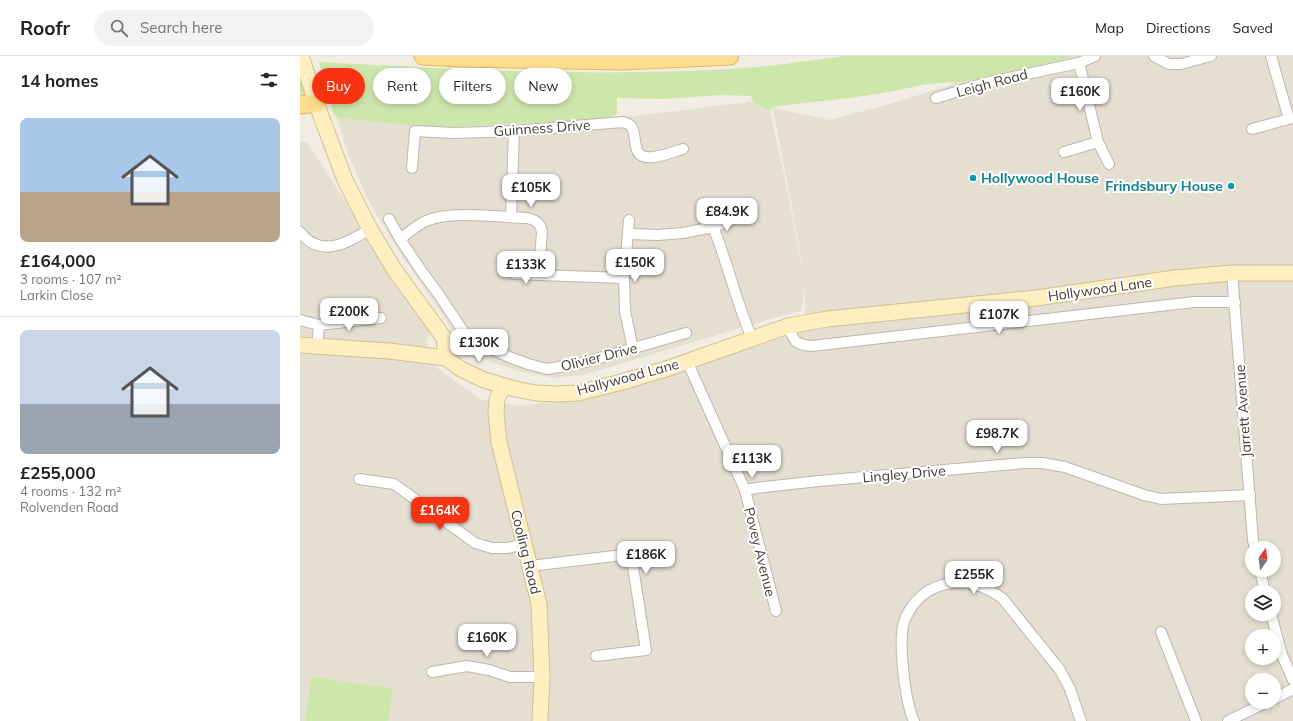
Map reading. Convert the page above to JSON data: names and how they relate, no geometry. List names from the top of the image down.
{
  "streets": {
    "main road": ["Hollywood Lane", "Cooling Road"],
    "street": [
      "Leigh Road",
      "Guinness Drive",
      "Olivier Drive",
      "Jarrett Avenue",
      "Lingley Drive",
      "Povey Avenue"
    ]
  },
  "crossings": [
    ["Hollywood Lane", "Jarrett Avenue"],
    ["Hollywood Lane", "Cooling Road"],
    ["Hollywood Lane", "Povey Avenue"],
    ["Jarrett Avenue", "Lingley Drive"],
    ["Lingley Drive", "Povey Avenue"]
  ],
  "places": ["Hollywood House", "Frindsbury House"],
  "north": "top",
  "page": {
    "header": "Roofr",
    "search": "Search here",
    "nav": ["Map", "Directions", "Saved"],
    "heading": "14 homes",
    "chip": [
      "Buy",
      "Rent",
      "Filters",
      "New"
    ],
    "price": [
      "£160K",
      "£105K",
      "£84.9K",
      "£150K",
      "£133K",
      "£200K",
      "£107K",
      "£130K",
      "£98.7K",
      "£113K",
      "£164K",
      "£186K",
      "£255K",
      "£160K"
    ],
    "list": [
      {
        "name": "£164,000",
        "note": "3 rooms · 107 m² · Larkin Close"
      },
      {
        "name": "£255,000",
        "note": "4 rooms · 132 m² · Rolvenden Road"
      }
    ],
    "map_buttons": ["+", "−"]
  }
}
